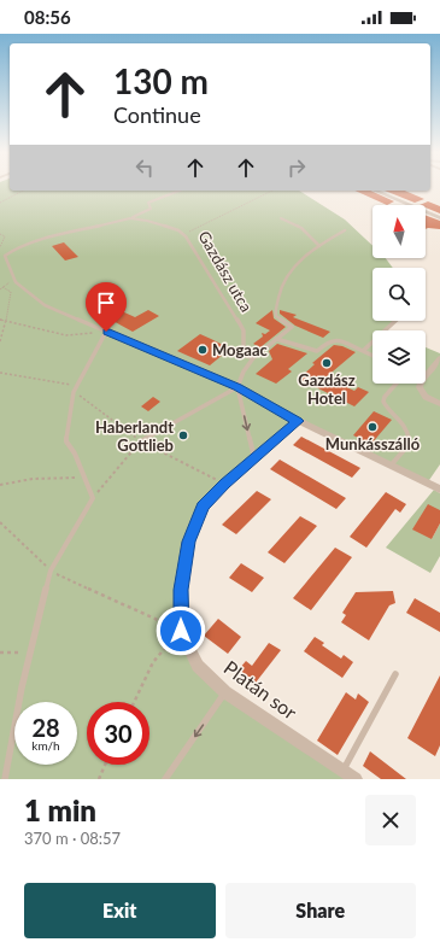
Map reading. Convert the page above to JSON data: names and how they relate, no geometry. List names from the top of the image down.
{
  "streets": {
    "street": ["Platán sor"],
    "lane": ["Gazdász utca"]
  },
  "places": [
    "Mogaac",
    "Gazdász Hotel",
    "Munkásszálló",
    "Haberlandt Gottlieb"
  ],
  "north": "top",
  "page": {
    "status": "08:56",
    "turn": ["130 m", "Continue"],
    "speed": "28 km/h",
    "limit": "30",
    "heading": ["1 min", "370 m · 08:57"],
    "buttons": ["Exit", "Share"]
  }
}
